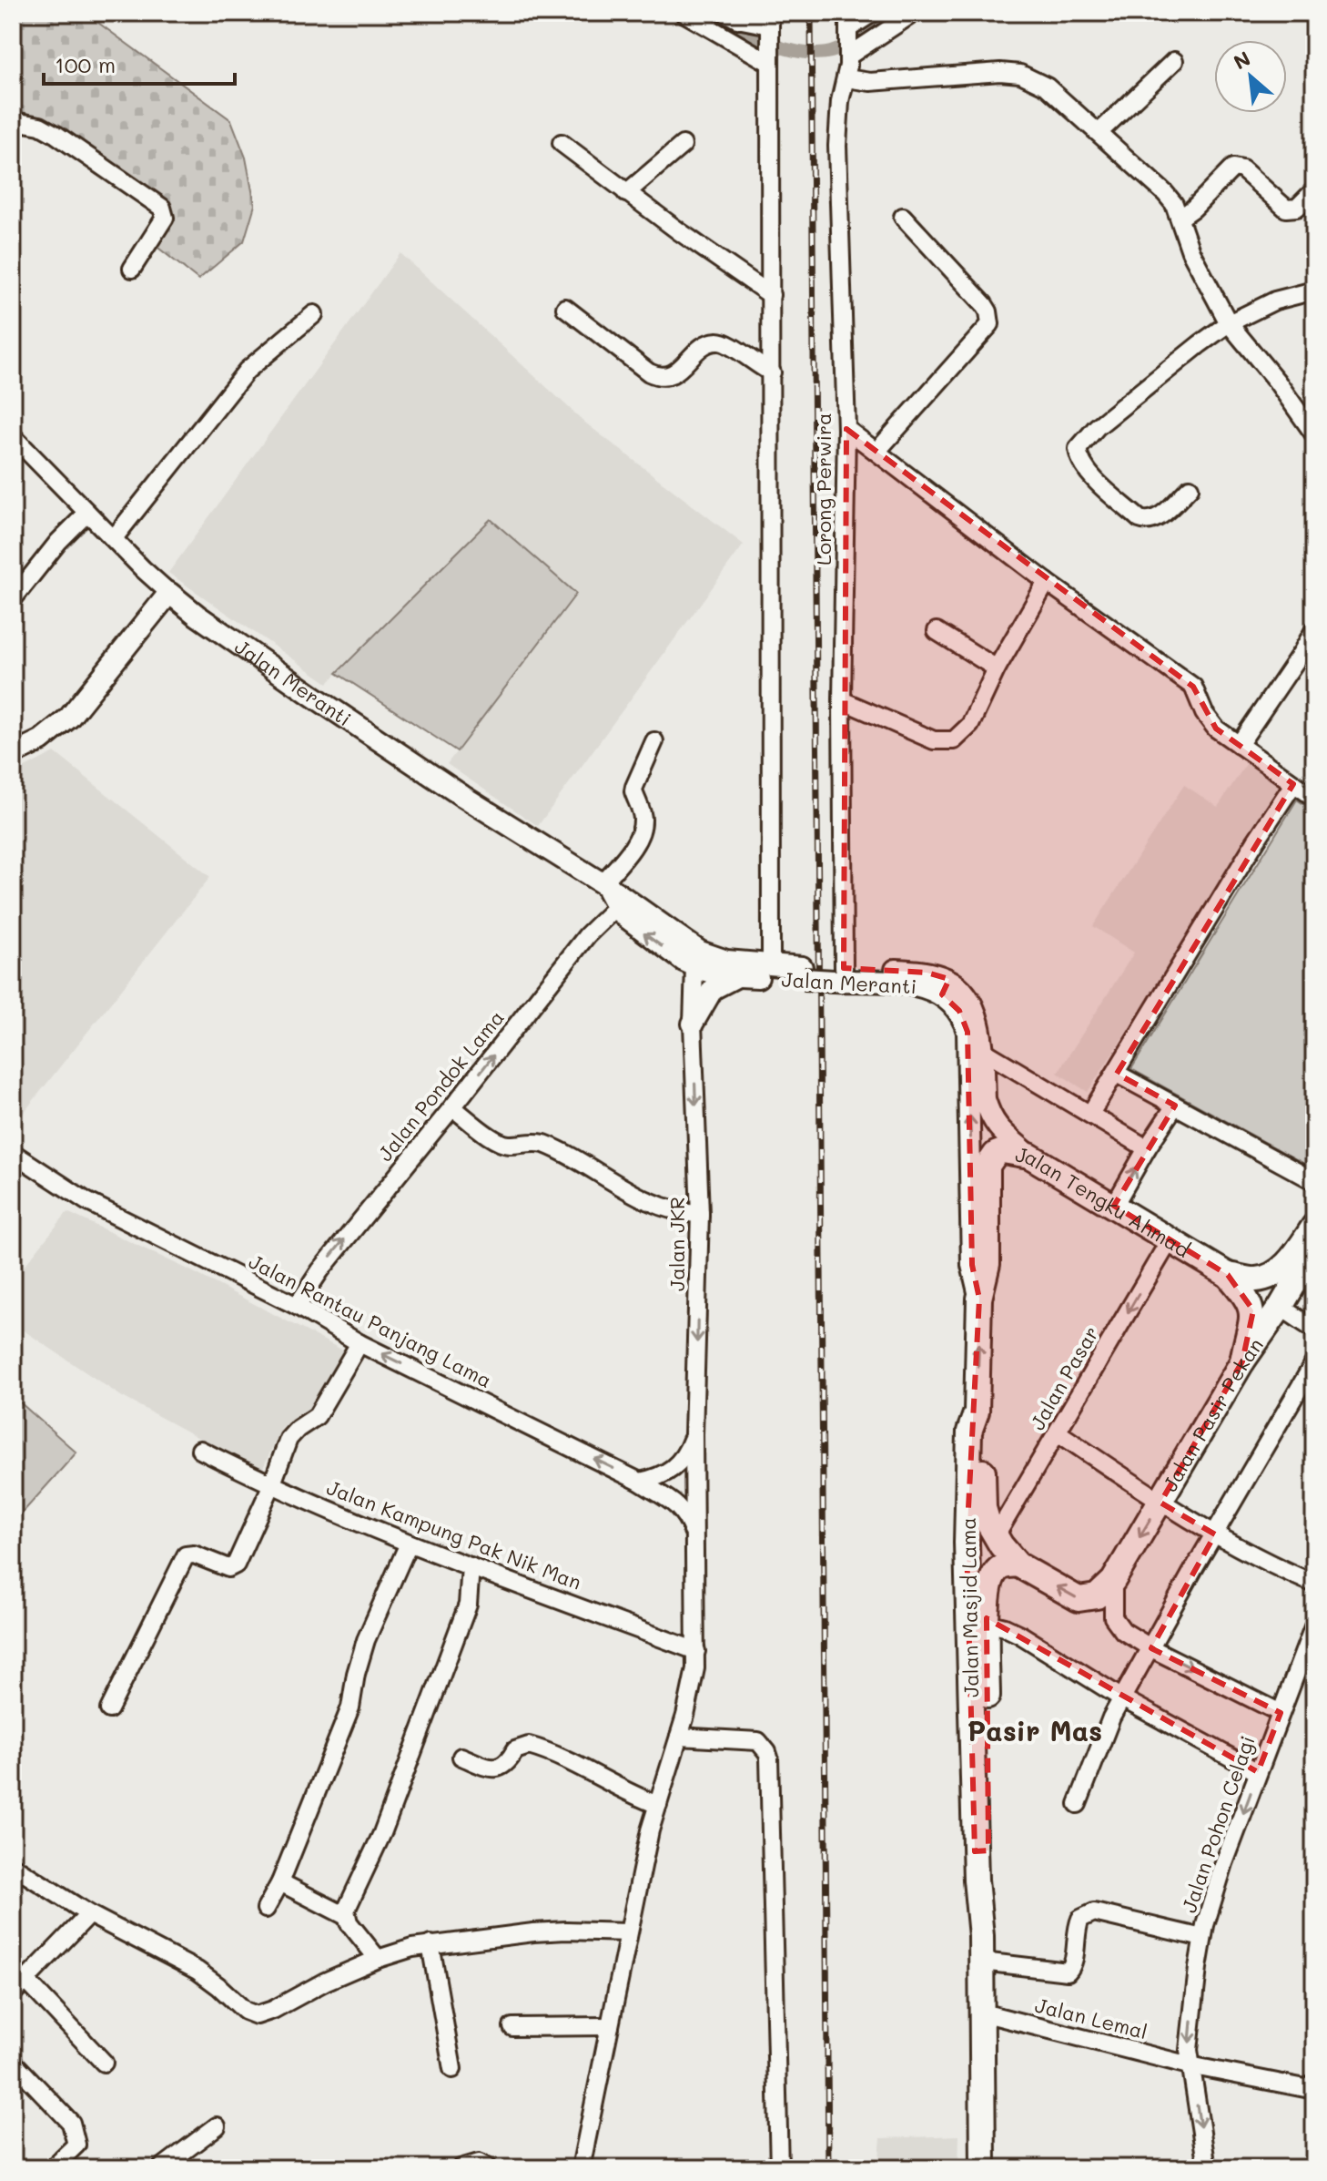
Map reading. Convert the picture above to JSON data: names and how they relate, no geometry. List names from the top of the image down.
{
  "streets": {
    "highway": ["Jalan Tengku Ahmad", "Jalan Pasir Pekan", "Jalan Masjid Lama"],
    "main road": ["Jalan Meranti"],
    "street": [
      "Lorong Perwira",
      "Jalan Pondok Lama",
      "Jalan JKR",
      "Jalan Rantau Panjang Lama",
      "Jalan Pasar",
      "Jalan Kampung Pak Nik Man",
      "Jalan Pohon Celagi",
      "Jalan Lemal"
    ]
  },
  "crossings": [
    ["Lorong Perwira", "Jalan Meranti"],
    ["Jalan Meranti", "Jalan Pondok Lama"],
    ["Jalan Meranti", "Jalan Tengku Ahmad"],
    ["Jalan Meranti", "Jalan JKR"],
    ["Jalan Meranti", "Jalan Masjid Lama"],
    ["Jalan Pondok Lama", "Jalan Rantau Panjang Lama"],
    ["Jalan Tengku Ahmad", "Jalan Pasar"],
    ["Jalan Tengku Ahmad", "Jalan Masjid Lama"],
    ["Jalan JKR", "Jalan Rantau Panjang Lama"],
    ["Jalan JKR", "Jalan Kampung Pak Nik Man"],
    ["Jalan Pasar", "Jalan Masjid Lama"],
    ["Jalan Masjid Lama", "Jalan Lemal"],
    ["Jalan Pohon Celagi", "Jalan Lemal"]
  ],
  "one_way": [
    "Jalan Pondok Lama",
    "Jalan Rantau Panjang Lama",
    "Jalan Pasar",
    "Jalan Pohon Celagi"
  ],
  "districts": ["Pasir Mas"],
  "scale_bar": "100 m",
  "north": "top left"
}
